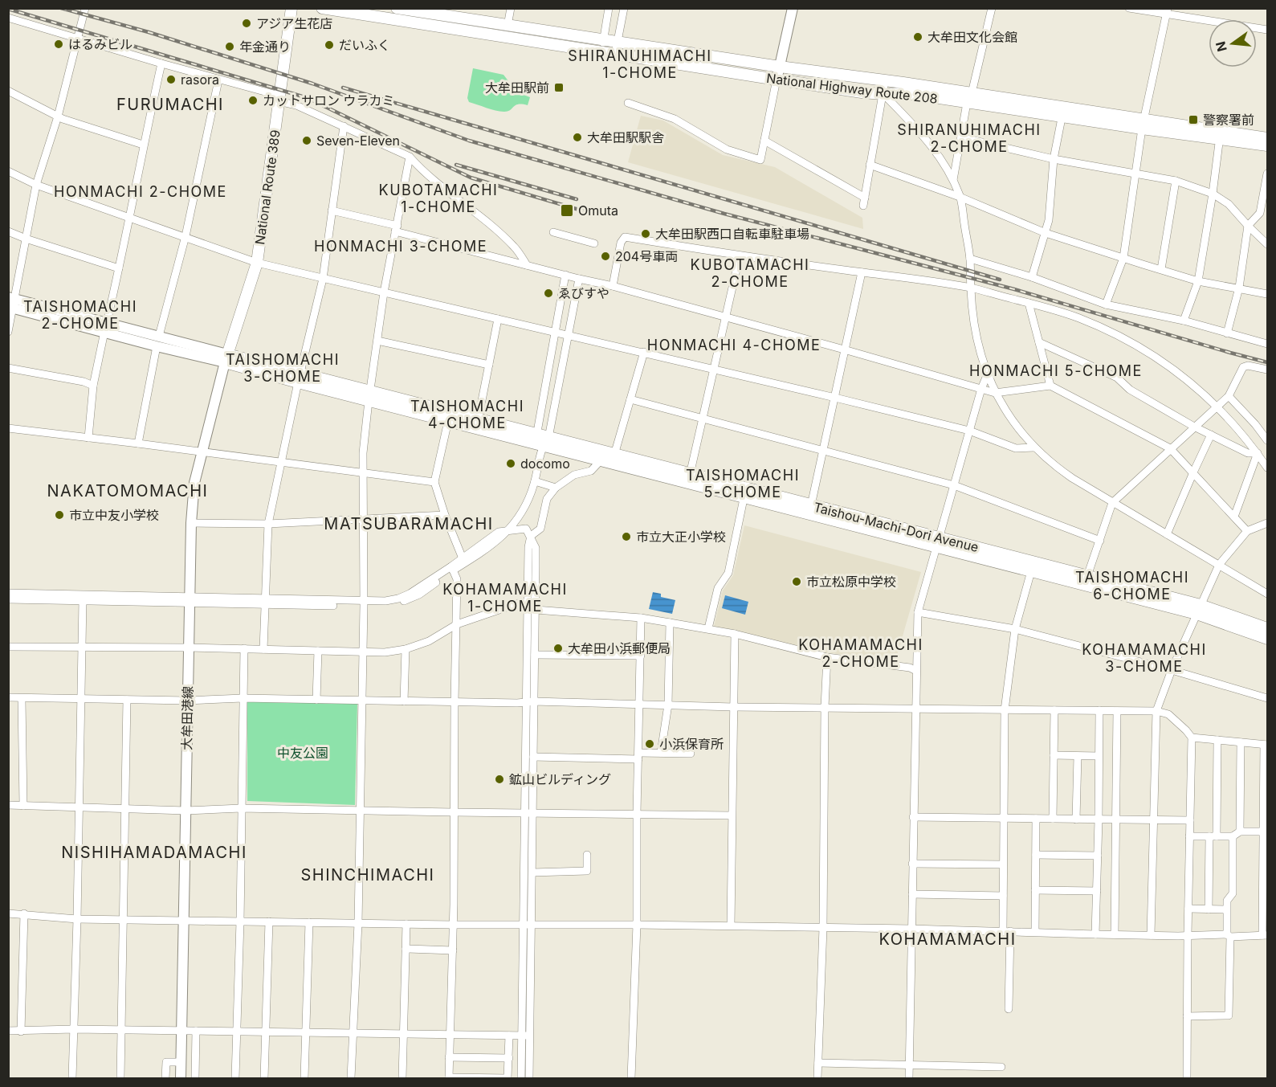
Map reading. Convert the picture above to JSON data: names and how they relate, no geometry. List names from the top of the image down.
{
  "streets": {
    "highway": ["National Highway Route 208", "National Route 389", "Taishou-Machi-Dori Avenue"],
    "main road": ["大牟田港線"]
  },
  "crossings": [
    ["National Route 389", "Taishou-Machi-Dori Avenue"],
    ["National Route 389", "大牟田港線"],
    ["Taishou-Machi-Dori Avenue", "大牟田港線"]
  ],
  "districts": [
    "SHIRANUHIMACHI 1-CHOME",
    "FURUMACHI",
    "SHIRANUHIMACHI 2-CHOME",
    "KUBOTAMACHI 1-CHOME",
    "HONMACHI 2-CHOME",
    "HONMACHI 3-CHOME",
    "KUBOTAMACHI 2-CHOME",
    "TAISHOMACHI 2-CHOME",
    "HONMACHI 4-CHOME",
    "TAISHOMACHI 3-CHOME",
    "HONMACHI 5-CHOME",
    "TAISHOMACHI 4-CHOME",
    "TAISHOMACHI 5-CHOME",
    "NAKATOMOMACHI",
    "MATSUBARAMACHI",
    "TAISHOMACHI 6-CHOME",
    "KOHAMAMACHI 1-CHOME",
    "KOHAMAMACHI 2-CHOME",
    "KOHAMAMACHI 3-CHOME",
    "NISHIHAMADAMACHI",
    "SHINCHIMACHI",
    "KOHAMAMACHI"
  ],
  "parks": ["中友公園"],
  "places": {
    "other": [
      "アジア生花店",
      "大牟田文化会館",
      "はるみビル",
      "だいふく",
      "年金通り",
      "rasora",
      "カットサロン ウラカミ",
      "大牟田駅駅舎",
      "Seven-Eleven",
      "大牟田駅西口自転車駐車場",
      "204号車両",
      "ゑびすや",
      "docomo",
      "市立中友小学校",
      "市立大正小学校",
      "市立松原中学校",
      "大牟田小浜郵便局",
      "小浜保育所",
      "鉱山ビルディング"
    ],
    "transit": ["大牟田駅前", "警察署前", "Omuta"]
  },
  "north": "left"
}
